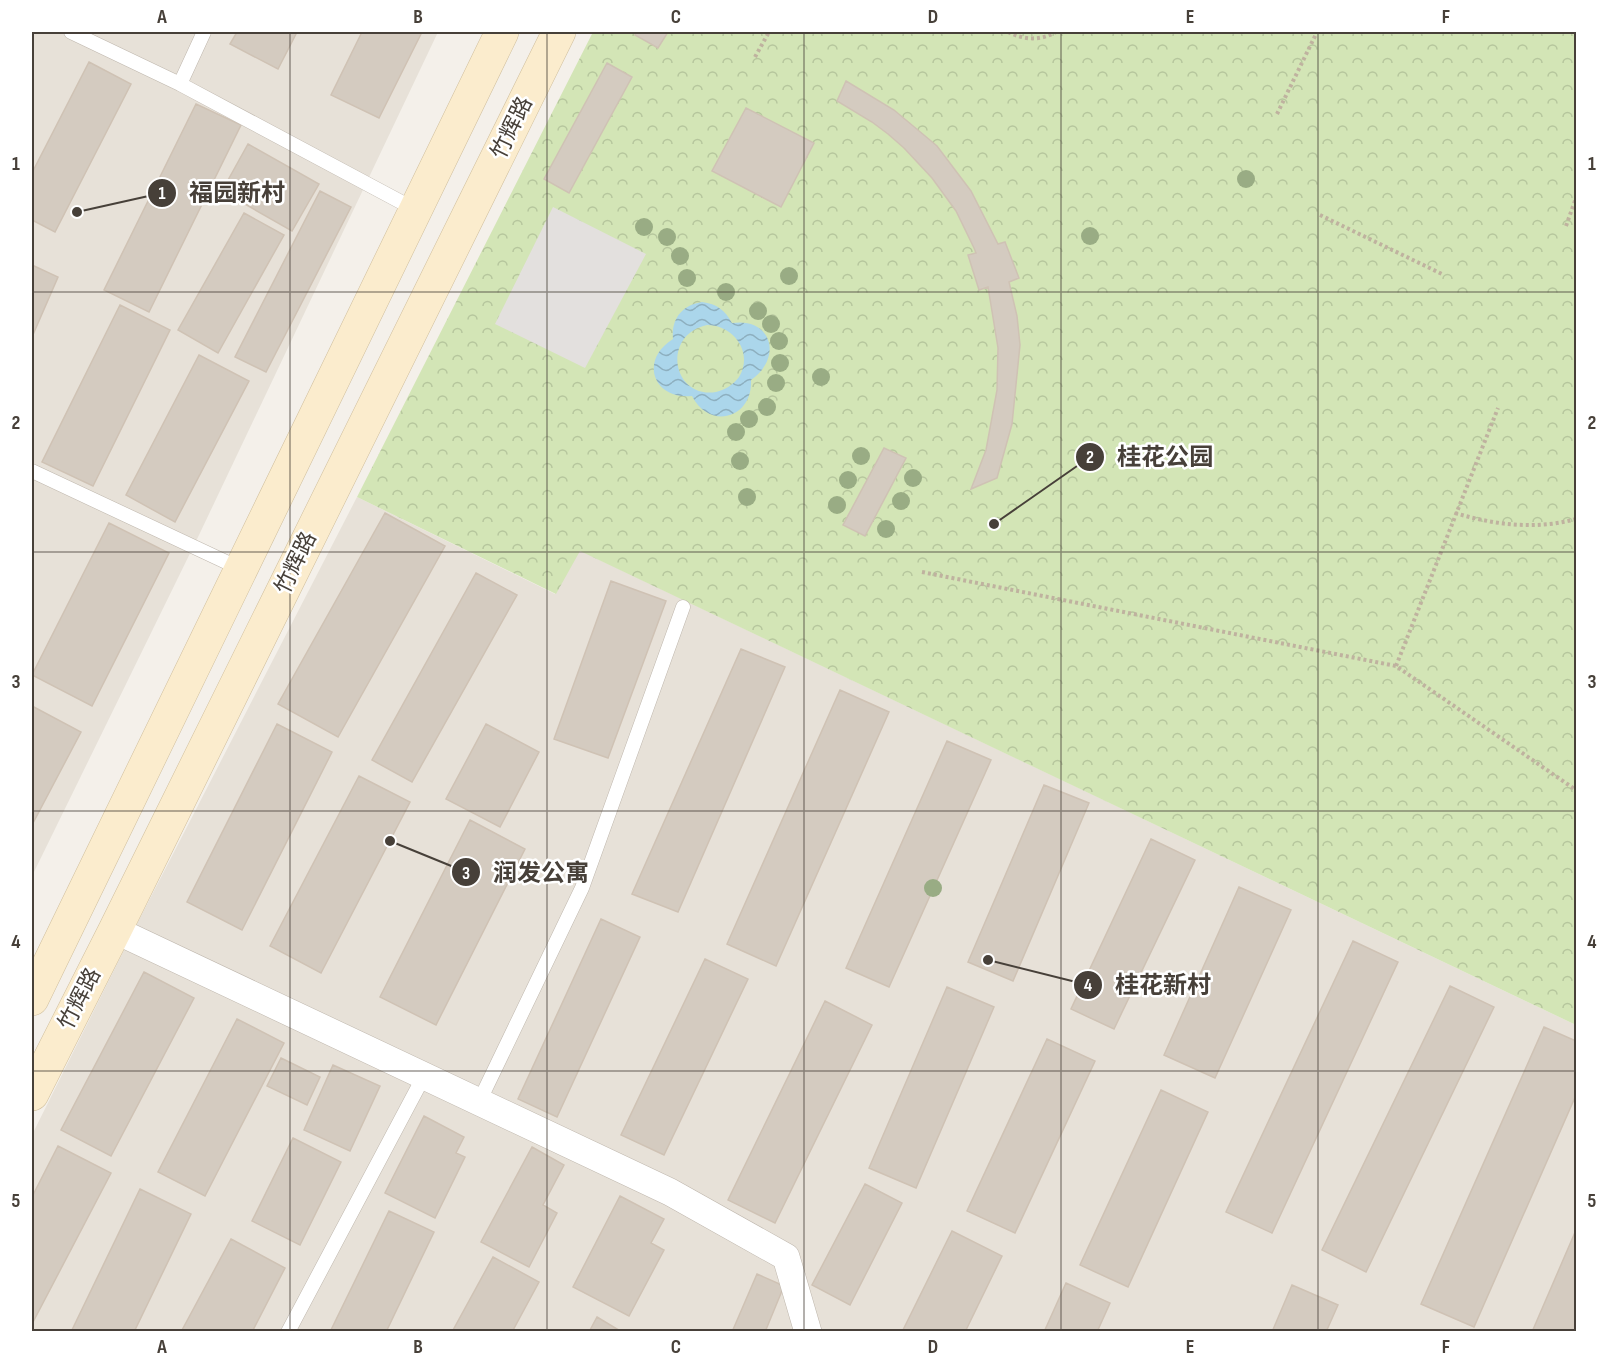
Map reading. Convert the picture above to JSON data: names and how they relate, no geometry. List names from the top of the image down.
{
  "streets": {
    "main road": ["竹辉路"]
  },
  "places": [
    "福园新村",
    "桂花公园",
    "润发公寓",
    "桂花新村"
  ],
  "grid": {
    "columns": [
      "A",
      "B",
      "C",
      "D",
      "E",
      "F"
    ],
    "rows": [
      "1",
      "2",
      "3",
      "4",
      "5"
    ]
  }
}
